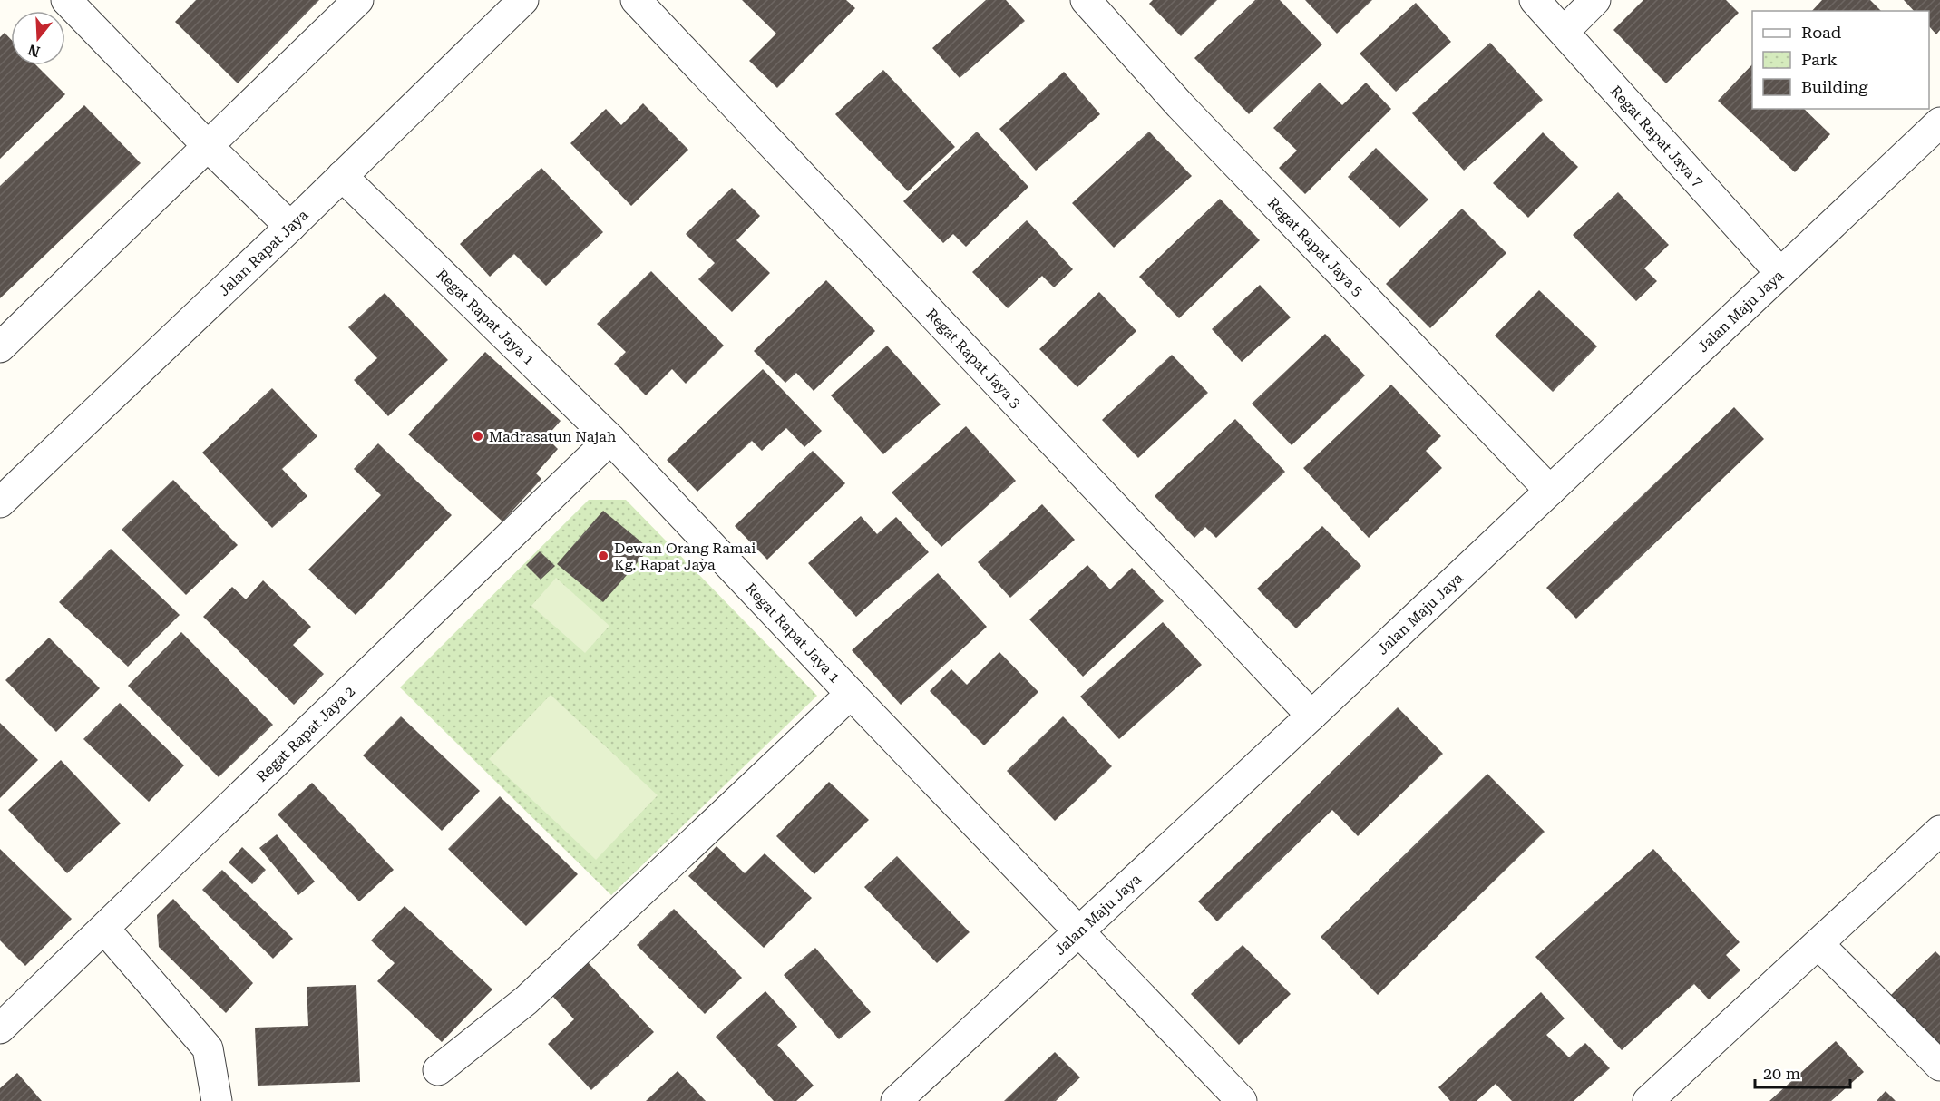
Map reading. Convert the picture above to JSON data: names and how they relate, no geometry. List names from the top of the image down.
{
  "streets": {
    "street": [
      "Regat Rapat Jaya 7",
      "Regat Rapat Jaya 5",
      "Jalan Rapat Jaya",
      "Jalan Maju Jaya",
      "Regat Rapat Jaya 1",
      "Regat Rapat Jaya 3",
      "Regat Rapat Jaya 2"
    ]
  },
  "crossings": [
    ["Regat Rapat Jaya 7", "Jalan Maju Jaya"],
    ["Regat Rapat Jaya 5", "Jalan Maju Jaya"],
    ["Jalan Rapat Jaya", "Regat Rapat Jaya 1"],
    ["Jalan Maju Jaya", "Regat Rapat Jaya 1"],
    ["Jalan Maju Jaya", "Regat Rapat Jaya 3"],
    ["Regat Rapat Jaya 1", "Regat Rapat Jaya 2"]
  ],
  "places": ["Madrasatun Najah", "Dewan Orang Ramai Kg. Rapat Jaya"],
  "legend": ["Road", "Park", "Building"],
  "scale_bar": "20 m",
  "north": "bottom"
}
